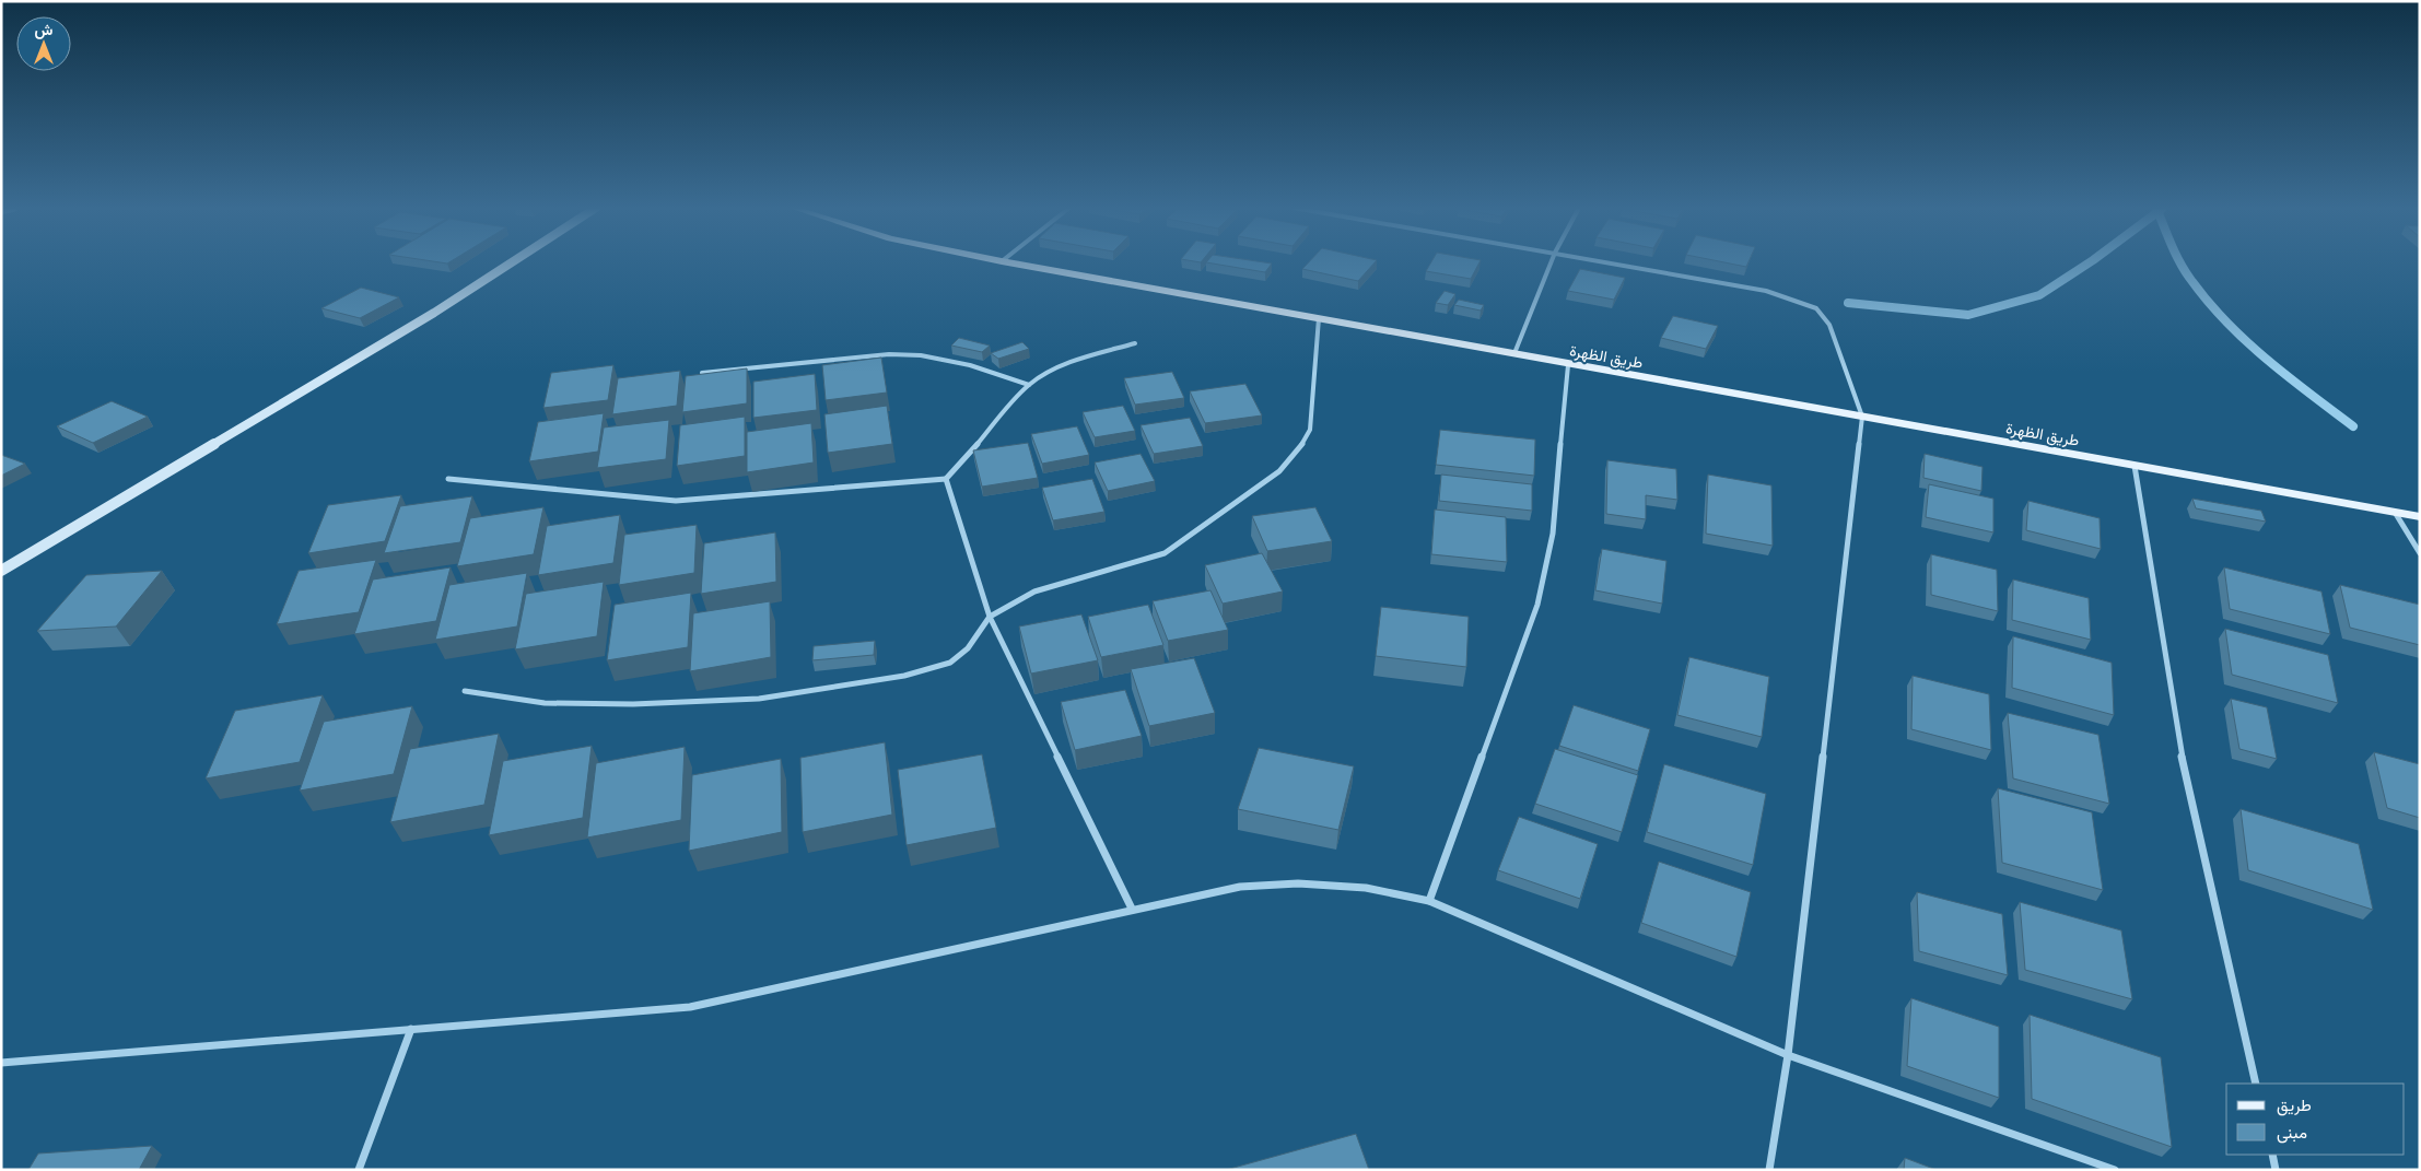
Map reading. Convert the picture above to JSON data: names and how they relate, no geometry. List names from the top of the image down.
{
  "streets": {
    "main road": ["طريق الظهرة"]
  },
  "legend": ["طريق", "مبنى"],
  "north": "top"
}
